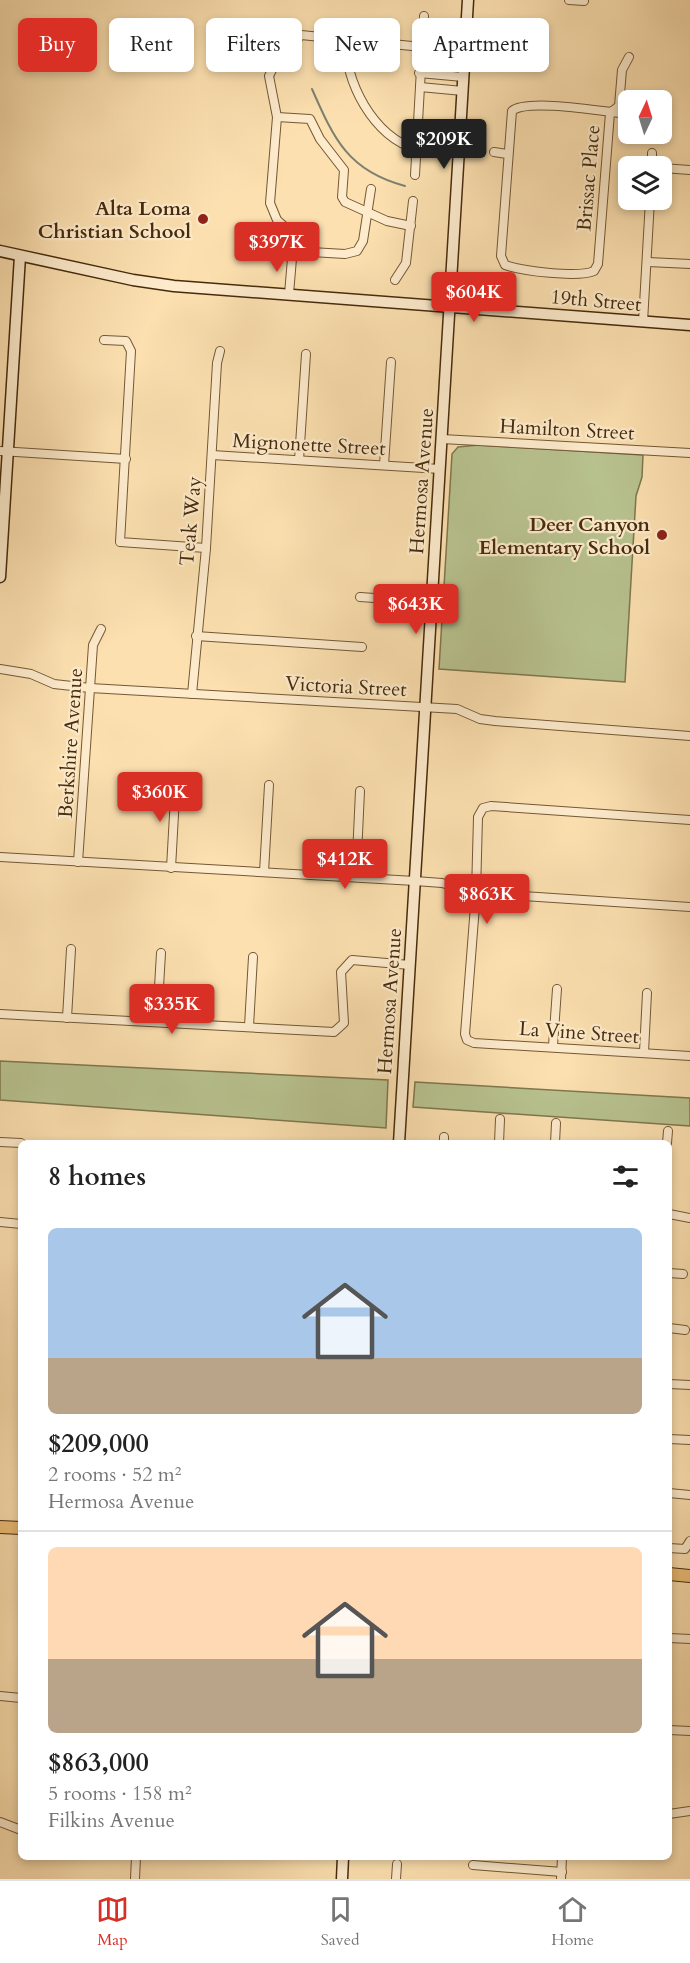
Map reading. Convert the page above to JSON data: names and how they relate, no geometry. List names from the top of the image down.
{
  "streets": {
    "street": [
      "Brissac Place",
      "19th Street",
      "Hamilton Street",
      "Mignonette Street",
      "Hermosa Avenue",
      "Teak Way",
      "Victoria Street",
      "Berkshire Avenue",
      "La Vine Street"
    ]
  },
  "crossings": [
    ["19th Street", "Hermosa Avenue"],
    ["Hamilton Street", "Hermosa Avenue"],
    ["Mignonette Street", "Hermosa Avenue"],
    ["Mignonette Street", "Teak Way"],
    ["Hermosa Avenue", "Victoria Street"],
    ["Teak Way", "Victoria Street"],
    ["Victoria Street", "Berkshire Avenue"]
  ],
  "places": ["Alta Loma Christian School", "Deer Canyon Elementary School"],
  "north": "top",
  "page": {
    "chip": [
      "Buy",
      "Rent",
      "Filters",
      "New",
      "Apartment"
    ],
    "price": [
      "$209K",
      "$397K",
      "$604K",
      "$643K",
      "$360K",
      "$412K",
      "$863K",
      "$335K"
    ],
    "heading": "8 homes",
    "list": [
      {
        "name": "$209,000",
        "note": "2 rooms · 52 m² · Hermosa Avenue"
      },
      {
        "name": "$863,000",
        "note": "5 rooms · 158 m² · Filkins Avenue"
      }
    ],
    "tabs": ["Map", "Saved", "Home"]
  }
}
